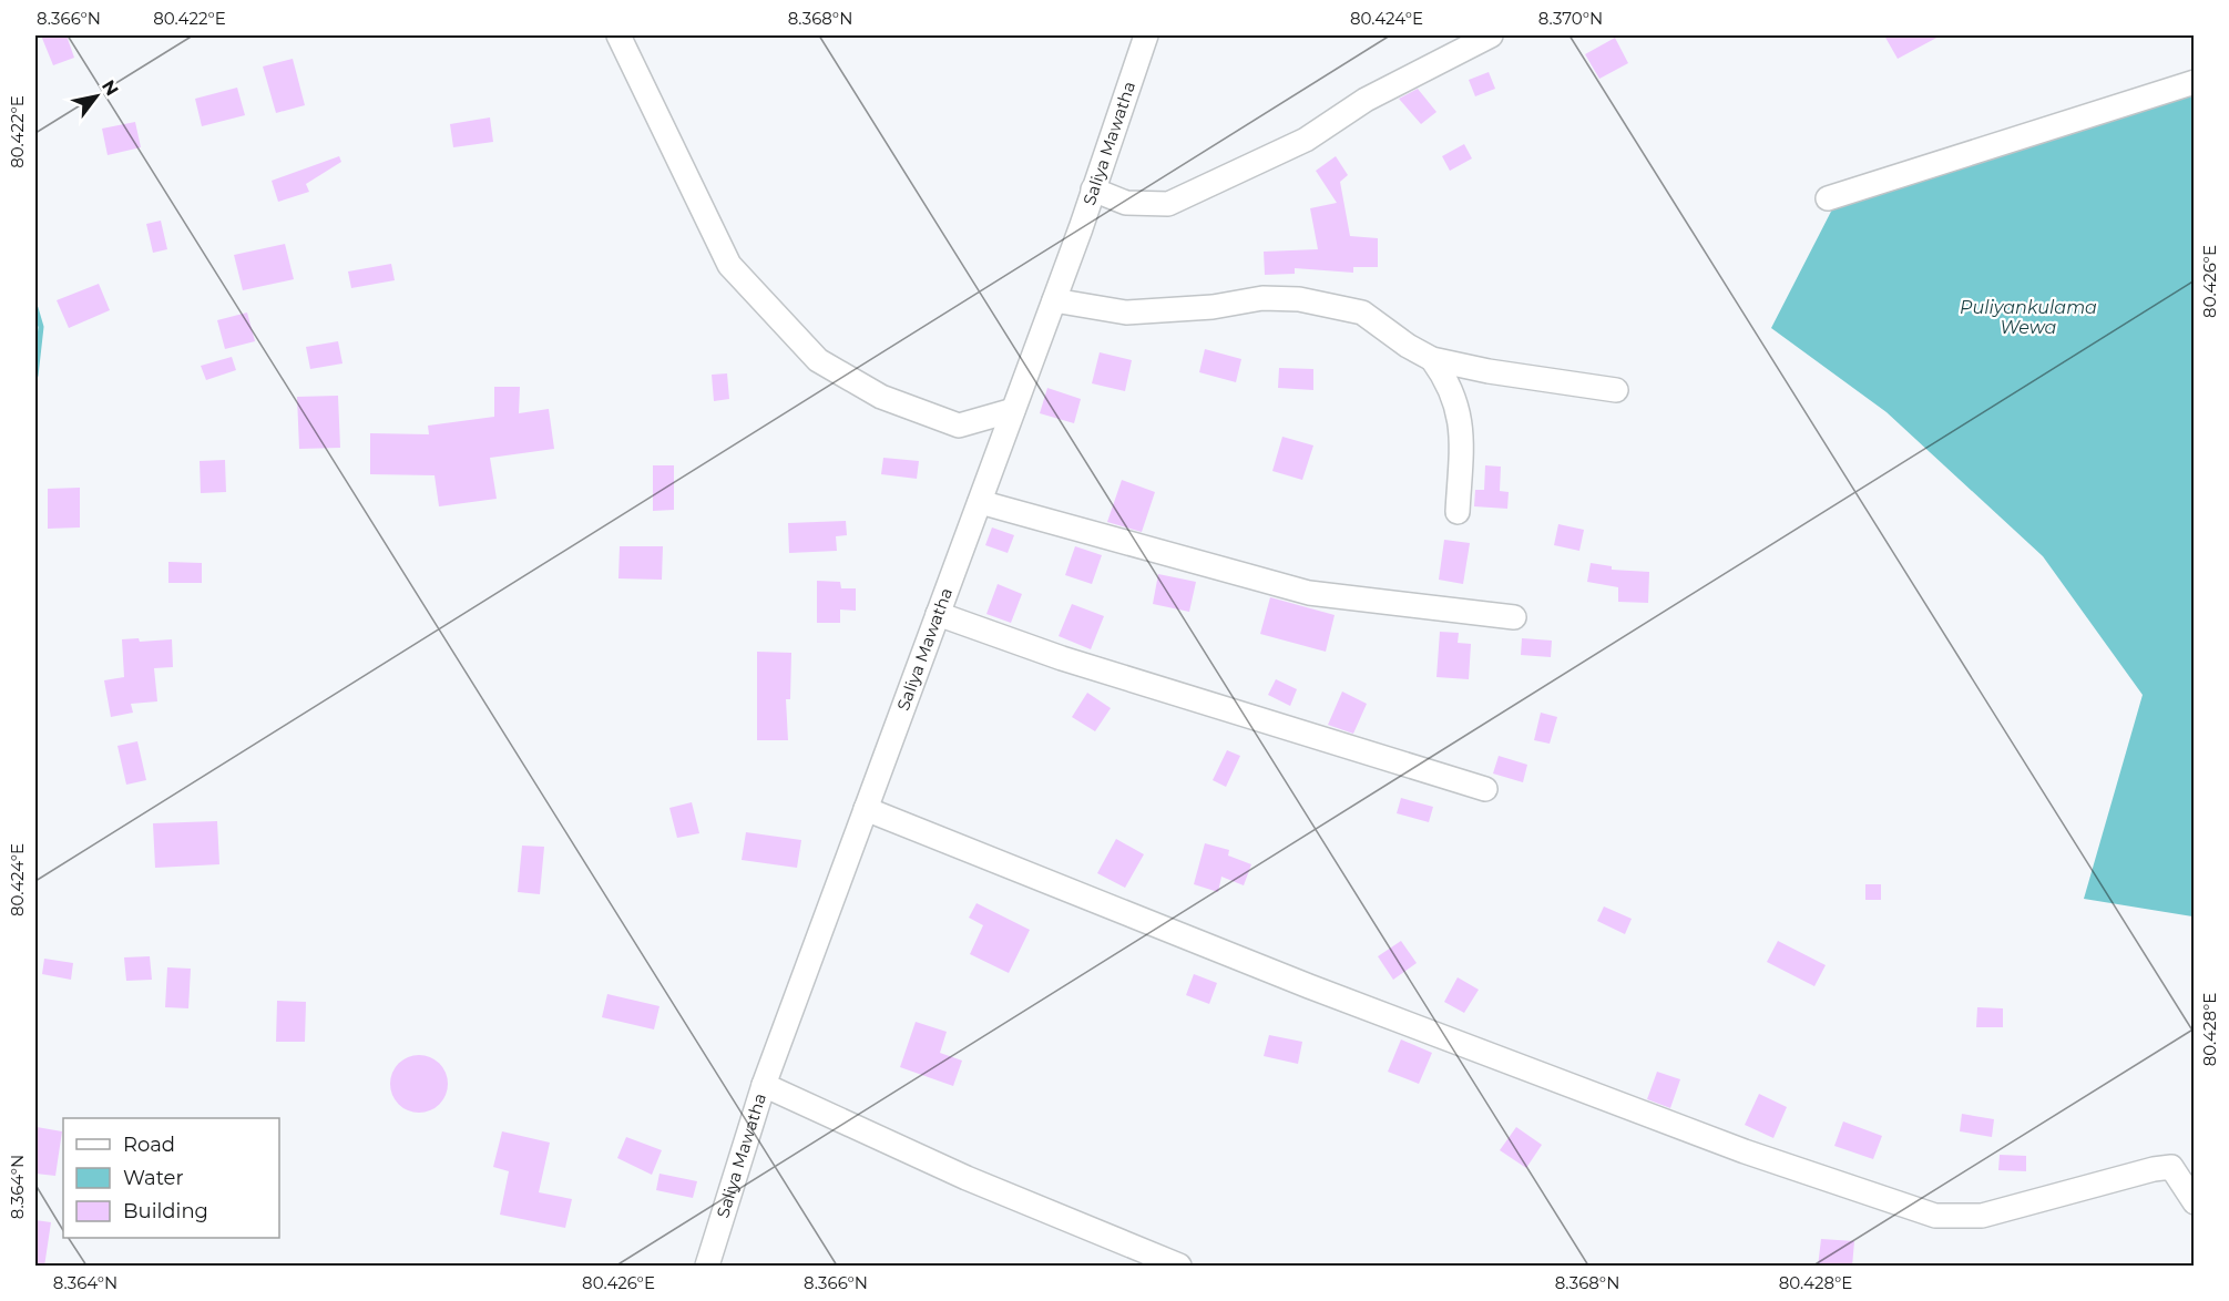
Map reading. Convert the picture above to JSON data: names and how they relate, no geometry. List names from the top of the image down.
{
  "streets": {
    "street": ["Saliya Mawatha"]
  },
  "water": ["Puliyankulama Wewa"],
  "legend": ["Road", "Water", "Building"],
  "north": "top right",
  "coordinates": [
    "8.366°N",
    "80.422°E",
    "8.368°N",
    "80.424°E",
    "8.370°N",
    "80.426°E",
    "80.428°E",
    "8.364°N"
  ]
}
